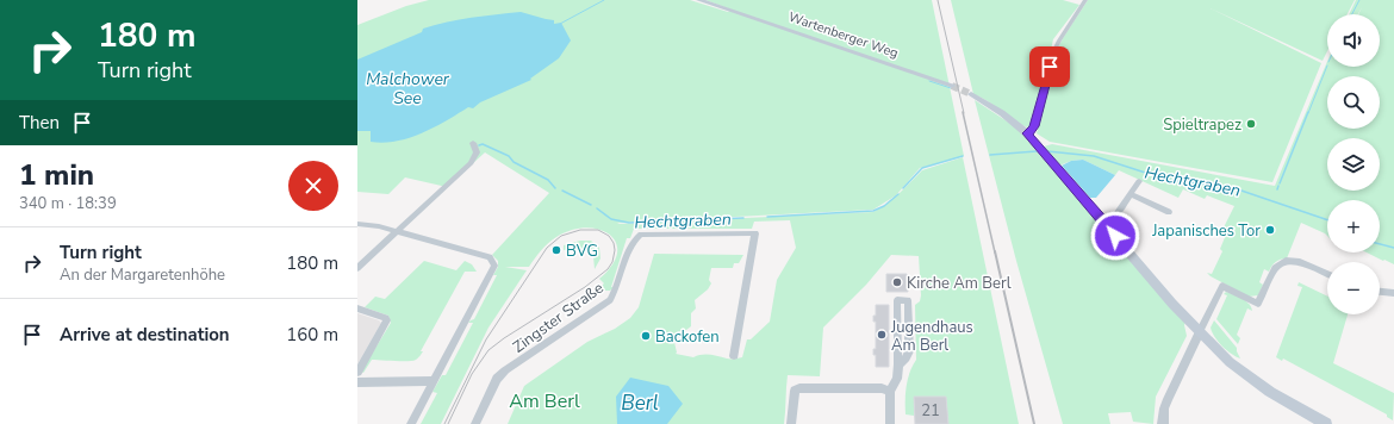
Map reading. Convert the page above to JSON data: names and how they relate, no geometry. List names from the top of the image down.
{
  "streets": {
    "main road": ["Wartenberger Weg"],
    "street": ["Zingster Straße"]
  },
  "water": ["Malchower See", "Hechtgraben", "Berl"],
  "parks": ["Am Berl"],
  "places": [
    "Spieltrapez",
    "Japanisches Tor",
    "BVG",
    "Kirche Am Berl",
    "Jugendhaus Am Berl",
    "Backofen"
  ],
  "house_numbers": ["21"],
  "page": {
    "turn": ["180 m", "Turn right"],
    "map_buttons": ["+", "−"],
    "then": "Then",
    "heading": ["1 min", "340 m · 18:39"],
    "list": [
      {
        "name": "Turn right",
        "note": "An der Margaretenhöhe",
        "value": "180 m"
      },
      {
        "name": "Arrive at destination",
        "value": "160 m"
      }
    ]
  }
}
